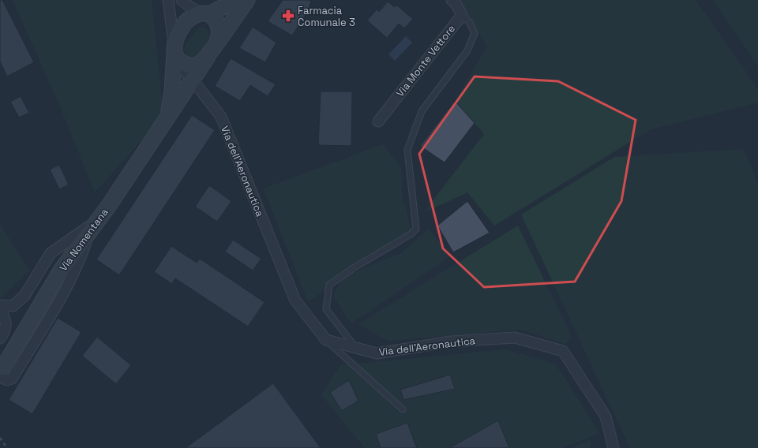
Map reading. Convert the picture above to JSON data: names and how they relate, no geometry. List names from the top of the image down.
{
  "streets": {
    "main road": ["Via Nomentana"],
    "street": ["Via Monte Vettore", "Via dell'Aeronautica"]
  },
  "crossings": [
    ["Via dell'Aeronautica", "Via Nomentana"]
  ],
  "places": {
    "pharmacy": ["Farmacia Comunale 3"]
  }
}
